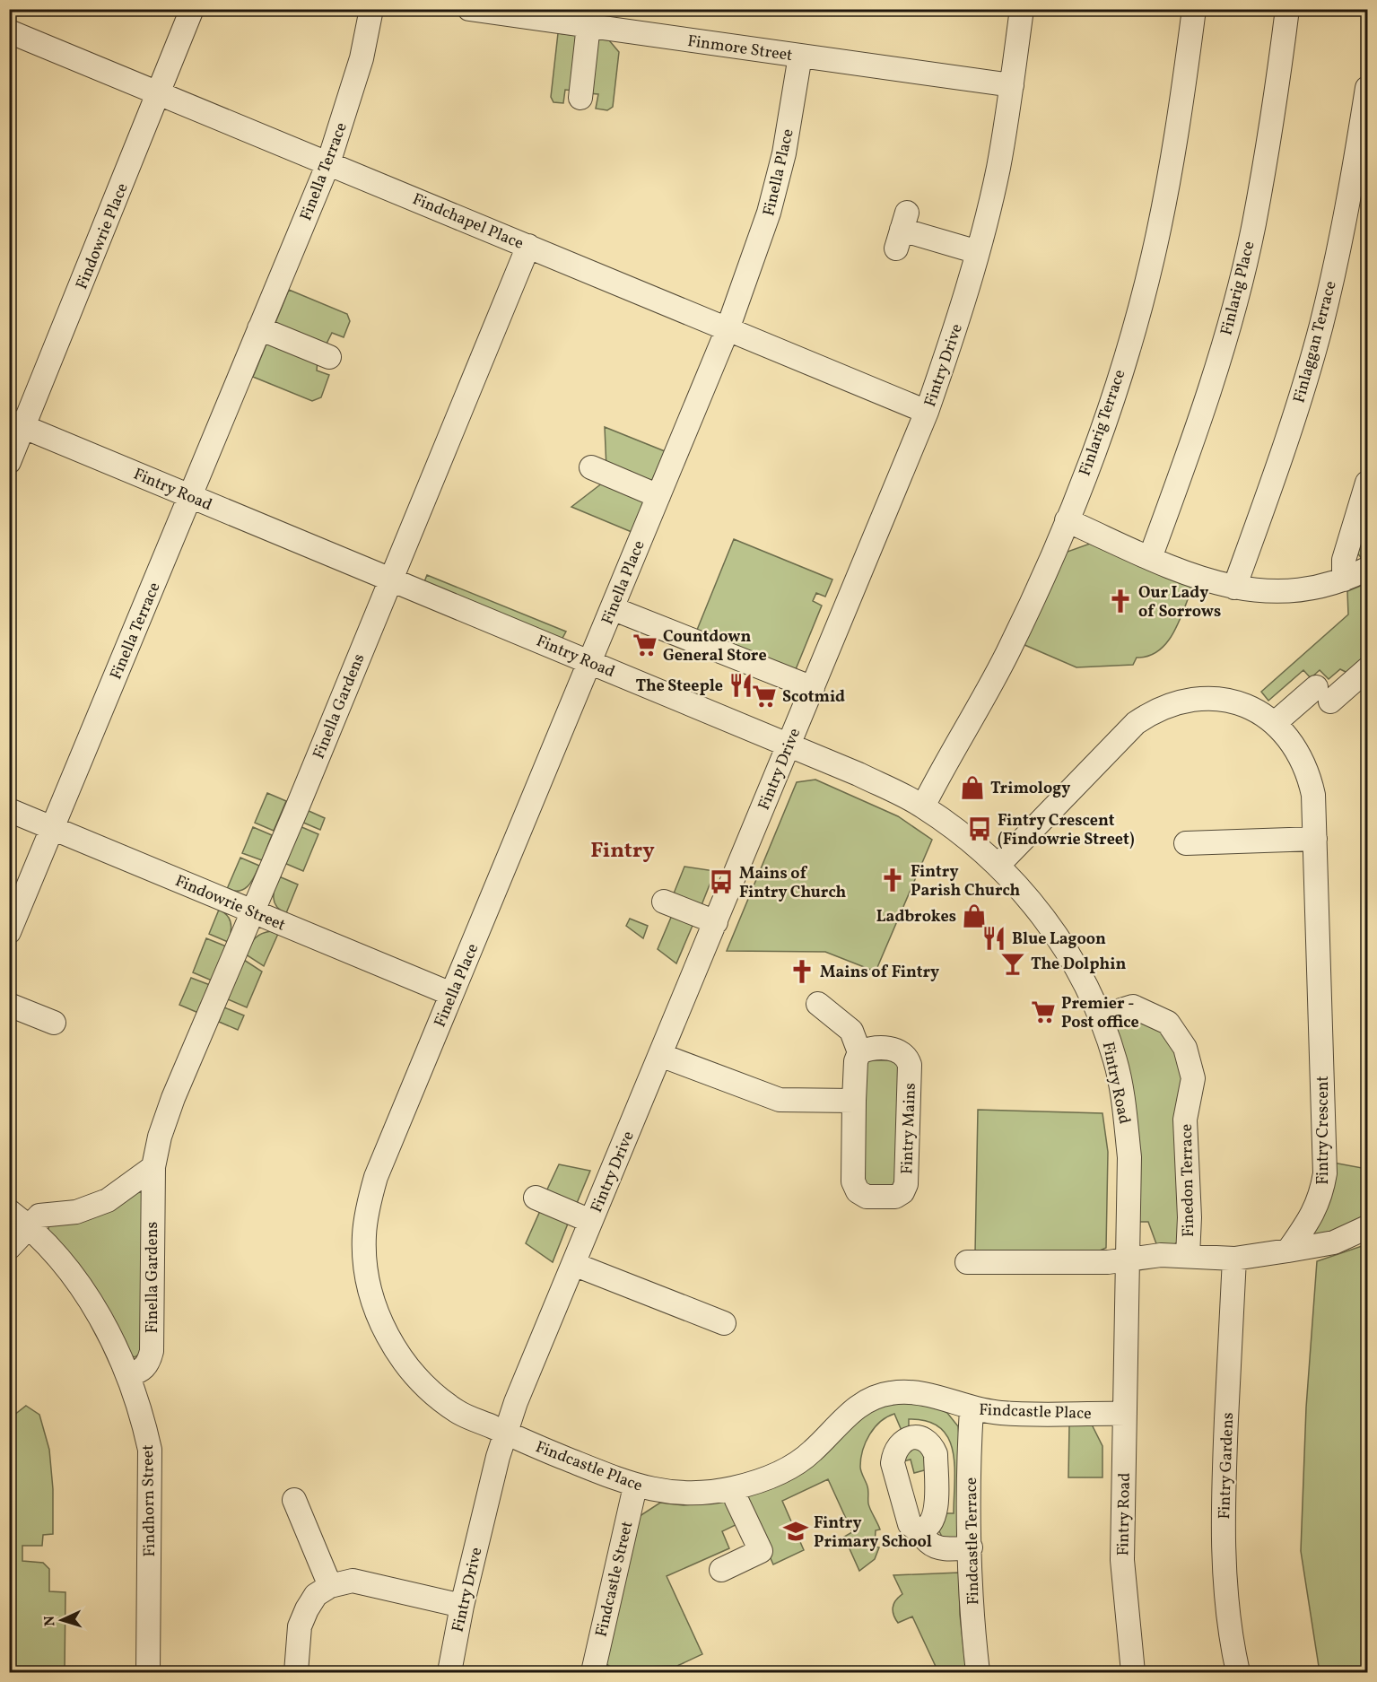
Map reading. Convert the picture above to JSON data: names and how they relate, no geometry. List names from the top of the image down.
{
  "streets": {
    "street": [
      "Finmore Street",
      "Finella Terrace",
      "Finella Place",
      "Findchapel Place",
      "Findowrie Place",
      "Finlarig Place",
      "Finlaggan Terrace",
      "Fintry Drive",
      "Finlarig Terrace",
      "Fintry Road",
      "Finella Gardens",
      "Findowrie Street",
      "Fintry Mains",
      "Fintry Crescent",
      "Finedon Terrace",
      "Findcastle Place",
      "Fintry Gardens",
      "Findhorn Street",
      "Findcastle Terrace",
      "Findcastle Street"
    ]
  },
  "crossings": [
    ["Finmore Street", "Finella Place"],
    ["Finmore Street", "Fintry Drive"],
    ["Finella Terrace", "Findchapel Place"],
    ["Finella Terrace", "Fintry Road"],
    ["Finella Terrace", "Findowrie Street"],
    ["Finella Place", "Findchapel Place"],
    ["Finella Place", "Fintry Drive"],
    ["Finella Place", "Fintry Road"],
    ["Finella Place", "Findowrie Street"],
    ["Finella Place", "Findcastle Place"],
    ["Findchapel Place", "Findowrie Place"],
    ["Findchapel Place", "Fintry Drive"],
    ["Findchapel Place", "Finella Gardens"],
    ["Findowrie Place", "Fintry Road"],
    ["Fintry Drive", "Fintry Road"],
    ["Fintry Drive", "Findcastle Place"],
    ["Finlarig Terrace", "Fintry Road"],
    ["Fintry Road", "Finella Gardens"],
    ["Fintry Road", "Fintry Crescent"],
    ["Fintry Road", "Finedon Terrace"],
    ["Fintry Road", "Findcastle Place"],
    ["Finella Gardens", "Findowrie Street"],
    ["Finella Gardens", "Findhorn Street"],
    ["Findcastle Place", "Findcastle Terrace"],
    ["Findcastle Place", "Findcastle Street"]
  ],
  "districts": ["Fintry"],
  "places": {
    "church": ["Our Lady of Sorrows", "Fintry Parish Church", "Mains of Fintry"],
    "supermarket": ["Countdown General Store", "Scotmid", "Premier - Post office"],
    "restaurant": ["The Steeple", "Blue Lagoon"],
    "shop": ["Trimology", "Ladbrokes"],
    "bus stop": ["Fintry Crescent (Findowrie Street)", "Mains of Fintry Church"],
    "bar": ["The Dolphin"],
    "school or university": ["Fintry Primary School"]
  },
  "north": "left"
}
